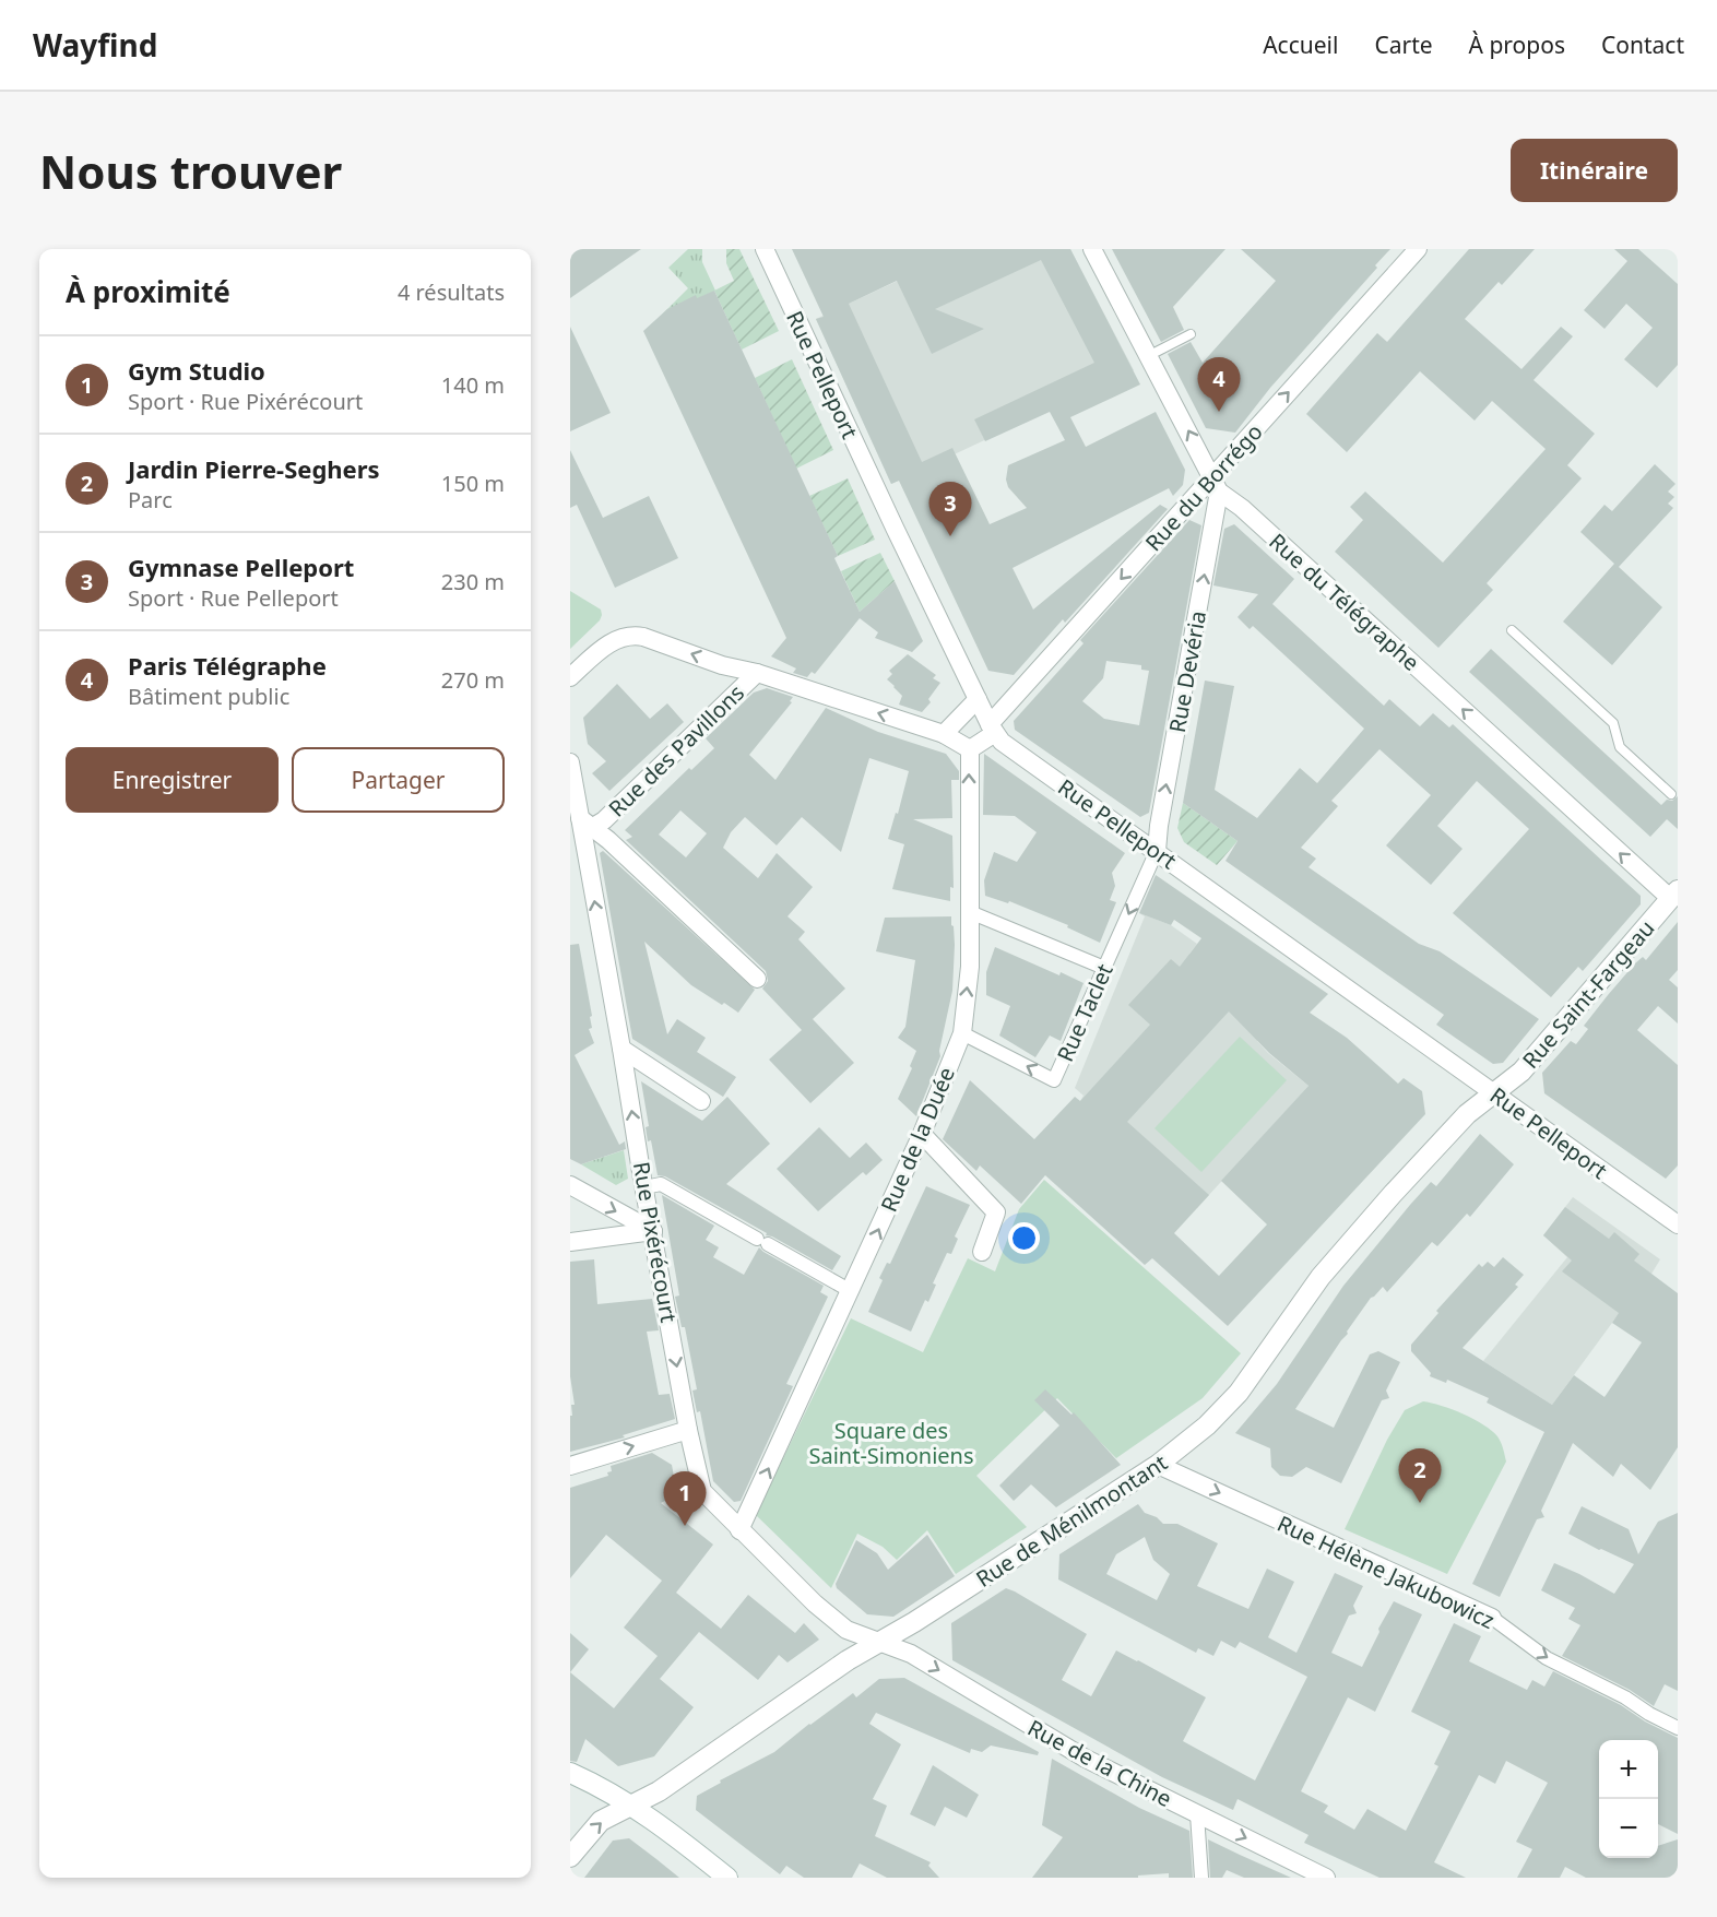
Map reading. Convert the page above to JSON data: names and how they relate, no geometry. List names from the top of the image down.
{
  "streets": {
    "street": [
      "Rue Pelleport",
      "Rue du Borrégo",
      "Rue du Télégraphe",
      "Rue Devéria",
      "Rue des Pavillons",
      "Rue Saint-Fargeau",
      "Rue Taclet",
      "Rue de la Duée",
      "Rue Pixérécourt",
      "Rue de Ménilmontant",
      "Rue Hélène Jakubowicz",
      "Rue de la Chine"
    ]
  },
  "crossings": [
    ["Rue Pelleport", "Rue du Borrégo"],
    ["Rue Pelleport", "Rue Devéria"],
    ["Rue Pelleport", "Rue Saint-Fargeau"],
    ["Rue Pelleport", "Rue Taclet"],
    ["Rue Pelleport", "Rue de Ménilmontant"],
    ["Rue du Borrégo", "Rue du Télégraphe"],
    ["Rue du Borrégo", "Rue Devéria"],
    ["Rue du Télégraphe", "Rue Devéria"],
    ["Rue du Télégraphe", "Rue Saint-Fargeau"],
    ["Rue Devéria", "Rue Taclet"],
    ["Rue des Pavillons", "Rue de la Duée"],
    ["Rue des Pavillons", "Rue Pixérécourt"],
    ["Rue Saint-Fargeau", "Rue de Ménilmontant"],
    ["Rue Taclet", "Rue de la Duée"],
    ["Rue de la Duée", "Rue Pixérécourt"],
    ["Rue Pixérécourt", "Rue de Ménilmontant"],
    ["Rue Pixérécourt", "Rue de la Chine"],
    ["Rue de Ménilmontant", "Rue Hélène Jakubowicz"],
    ["Rue de Ménilmontant", "Rue de la Chine"]
  ],
  "one_way": [
    "Rue du Télégraphe",
    "Rue Devéria",
    "Rue des Pavillons",
    "Rue de la Duée",
    "Rue Hélène Jakubowicz",
    "Rue de la Chine"
  ],
  "parks": ["Square des Saint-Simoniens"],
  "page": {
    "header": "Wayfind",
    "nav": [
      "Accueil",
      "Carte",
      "À propos",
      "Contact"
    ],
    "buttons": [
      "Itinéraire",
      ["Enregistrer", "Partager"]
    ],
    "title": "Nous trouver",
    "heading": ["À proximité", "4 résultats"],
    "list": [
      {
        "mark": "1",
        "name": "Gym Studio",
        "note": "Sport · Rue Pixérécourt",
        "value": "140 m"
      },
      {
        "mark": "2",
        "name": "Jardin Pierre-Seghers",
        "note": "Parc",
        "value": "150 m"
      },
      {
        "mark": "3",
        "name": "Gymnase Pelleport",
        "note": "Sport · Rue Pelleport",
        "value": "230 m"
      },
      {
        "mark": "4",
        "name": "Paris Télégraphe",
        "note": "Bâtiment public",
        "value": "270 m"
      }
    ],
    "pins": [
      "4",
      "3",
      "2",
      "1"
    ],
    "map_buttons": ["+", "−"]
  }
}
